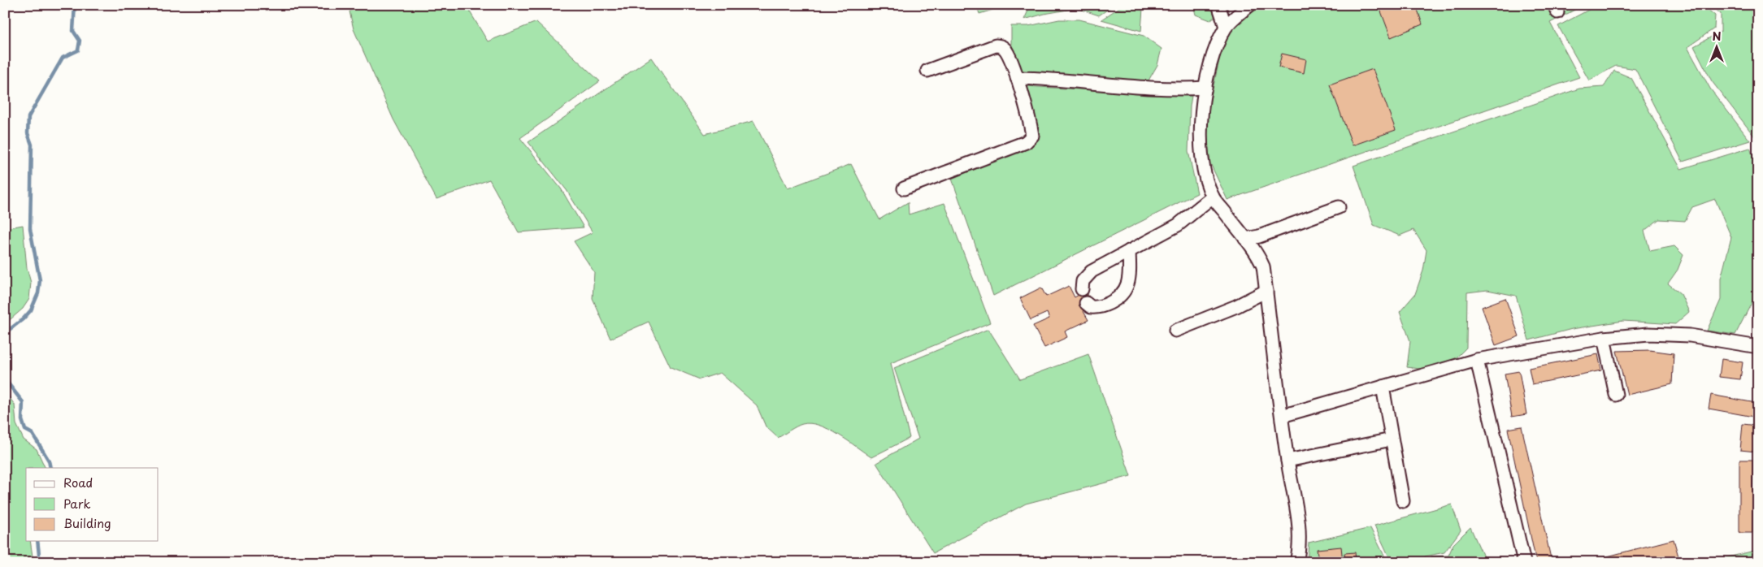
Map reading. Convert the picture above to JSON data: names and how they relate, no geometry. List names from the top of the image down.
{
  "legend": ["Road", "Park", "Building"],
  "north": "top"
}
